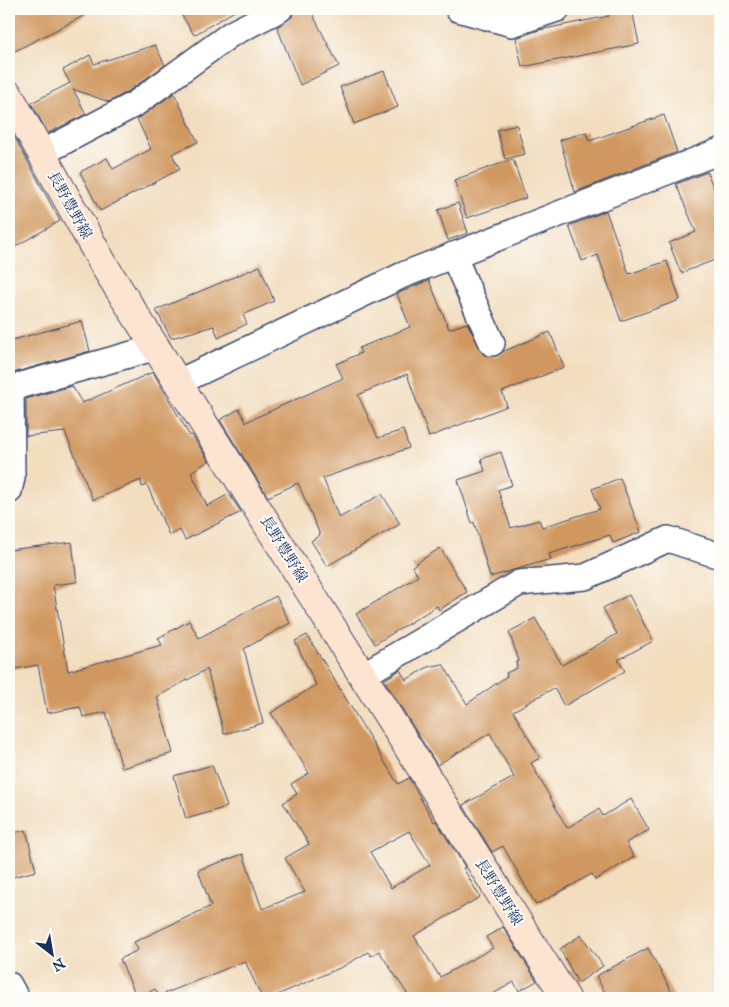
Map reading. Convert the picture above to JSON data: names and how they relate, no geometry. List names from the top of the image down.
{
  "streets": {
    "main road": ["長野豊野線"]
  },
  "north": "bottom right"
}
